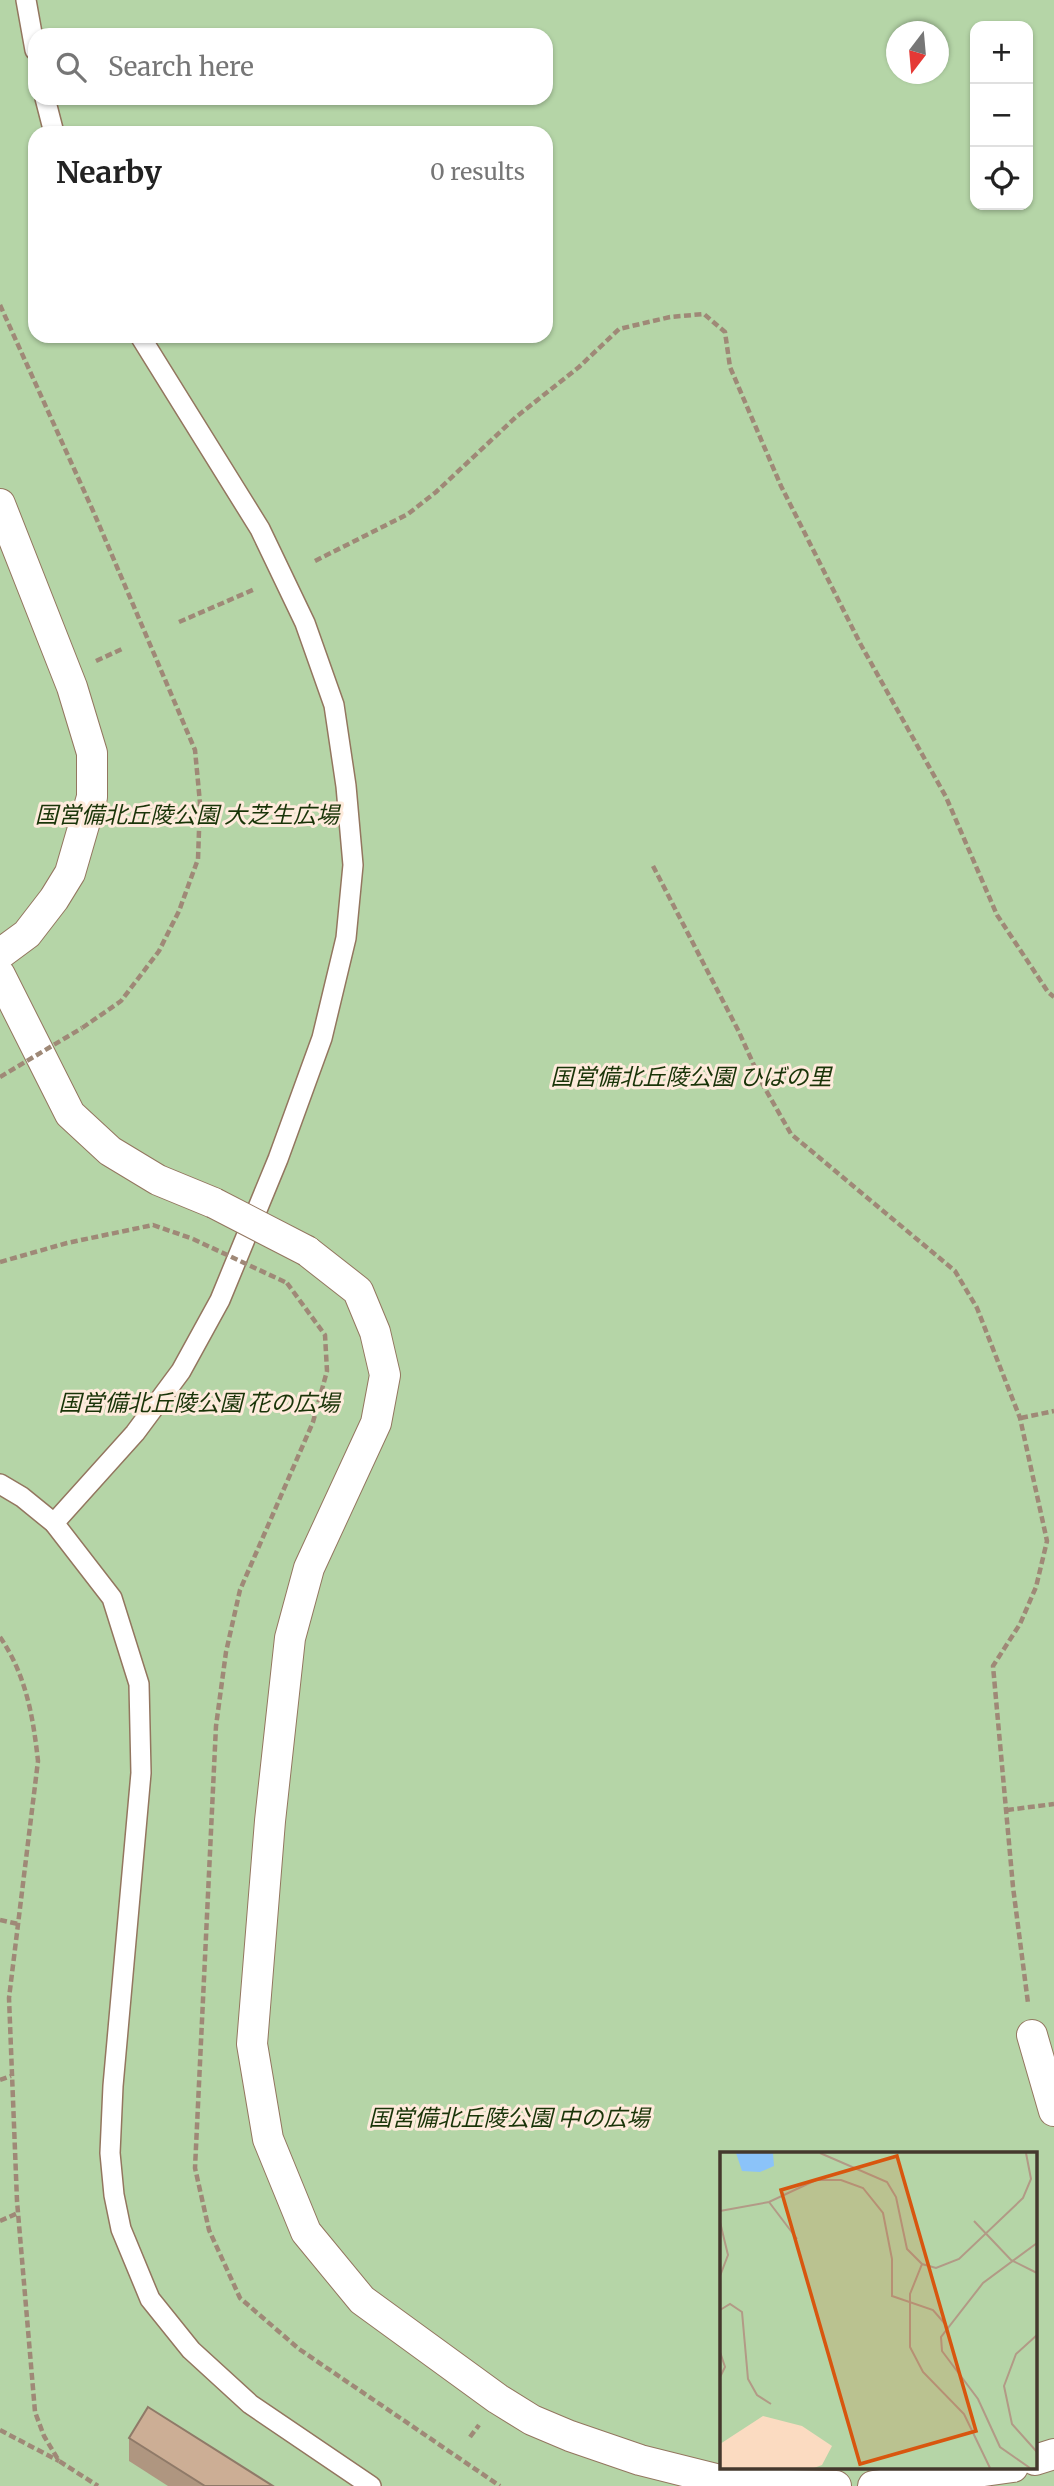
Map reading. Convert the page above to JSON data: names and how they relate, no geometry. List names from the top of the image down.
{
  "parks": [
    "国営備北丘陵公園 大芝生広場",
    "国営備北丘陵公園 ひばの里",
    "国営備北丘陵公園 花の広場",
    "国営備北丘陵公園 中の広場"
  ],
  "north": "bottom",
  "page": {
    "map_buttons": ["+", "−"],
    "search": "Search here",
    "heading": ["Nearby", "0 results"]
  }
}
